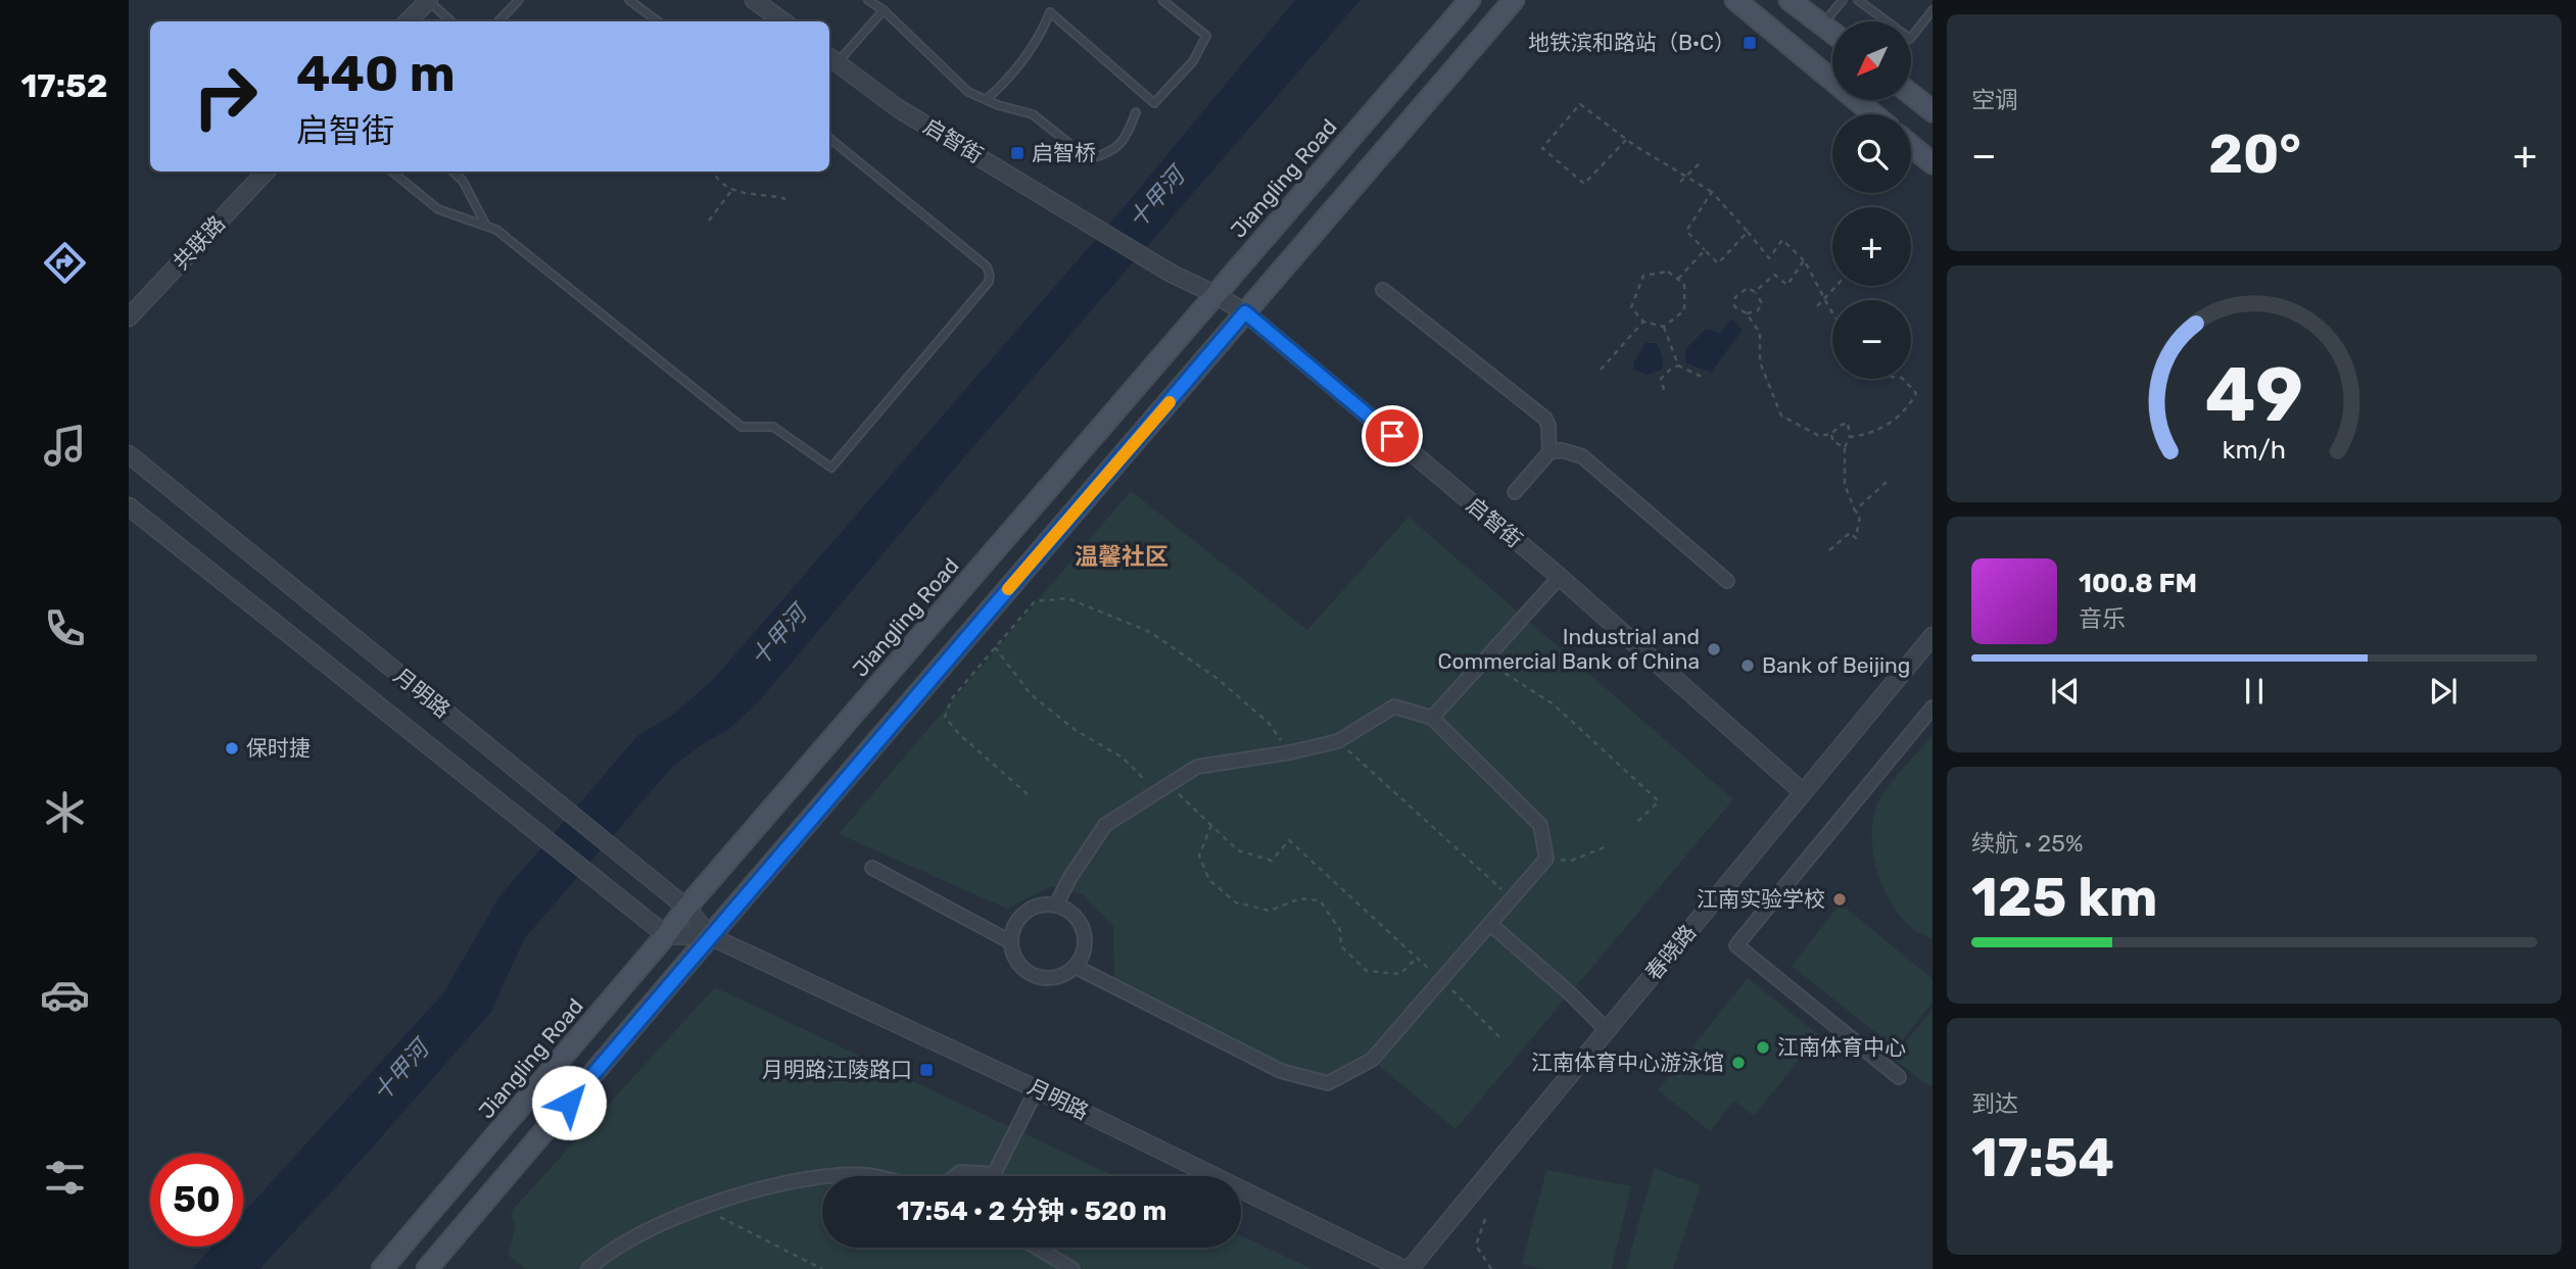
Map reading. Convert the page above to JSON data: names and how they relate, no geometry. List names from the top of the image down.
{
  "streets": {
    "main road": ["Jiangling Road"],
    "street": [
      "启智街",
      "共联路",
      "月明路",
      "春晓路"
    ]
  },
  "crossings": [
    ["启智街", "Jiangling Road"],
    ["启智街", "春晓路"],
    ["Jiangling Road", "月明路"]
  ],
  "districts": ["温馨社区"],
  "water": ["十甲河"],
  "places": {
    "transit": ["地铁滨和路站（B·C）", "启智桥", "月明路江陵路口"],
    "other": [
      "Industrial and Commercial Bank of China",
      "Bank of Beijing",
      "保时捷",
      "江南实验学校",
      "江南体育中心",
      "江南体育中心游泳馆"
    ]
  },
  "north": "bottom left",
  "page": {
    "tabs": "17:52",
    "tile": [
      "空调",
      ["续航 · 25%", "125 km"],
      ["到达", "17:54"]
    ],
    "map_buttons": ["+", "−"],
    "turn": ["440 m", "启智街"],
    "heat": ["−", "20°", "+"],
    "song": ["100.8 FM", "音乐"],
    "limit": "50",
    "trip": "17:54 · 2 分钟 · 520 m",
    "gauge": ["49", "km/h"]
  }
}
